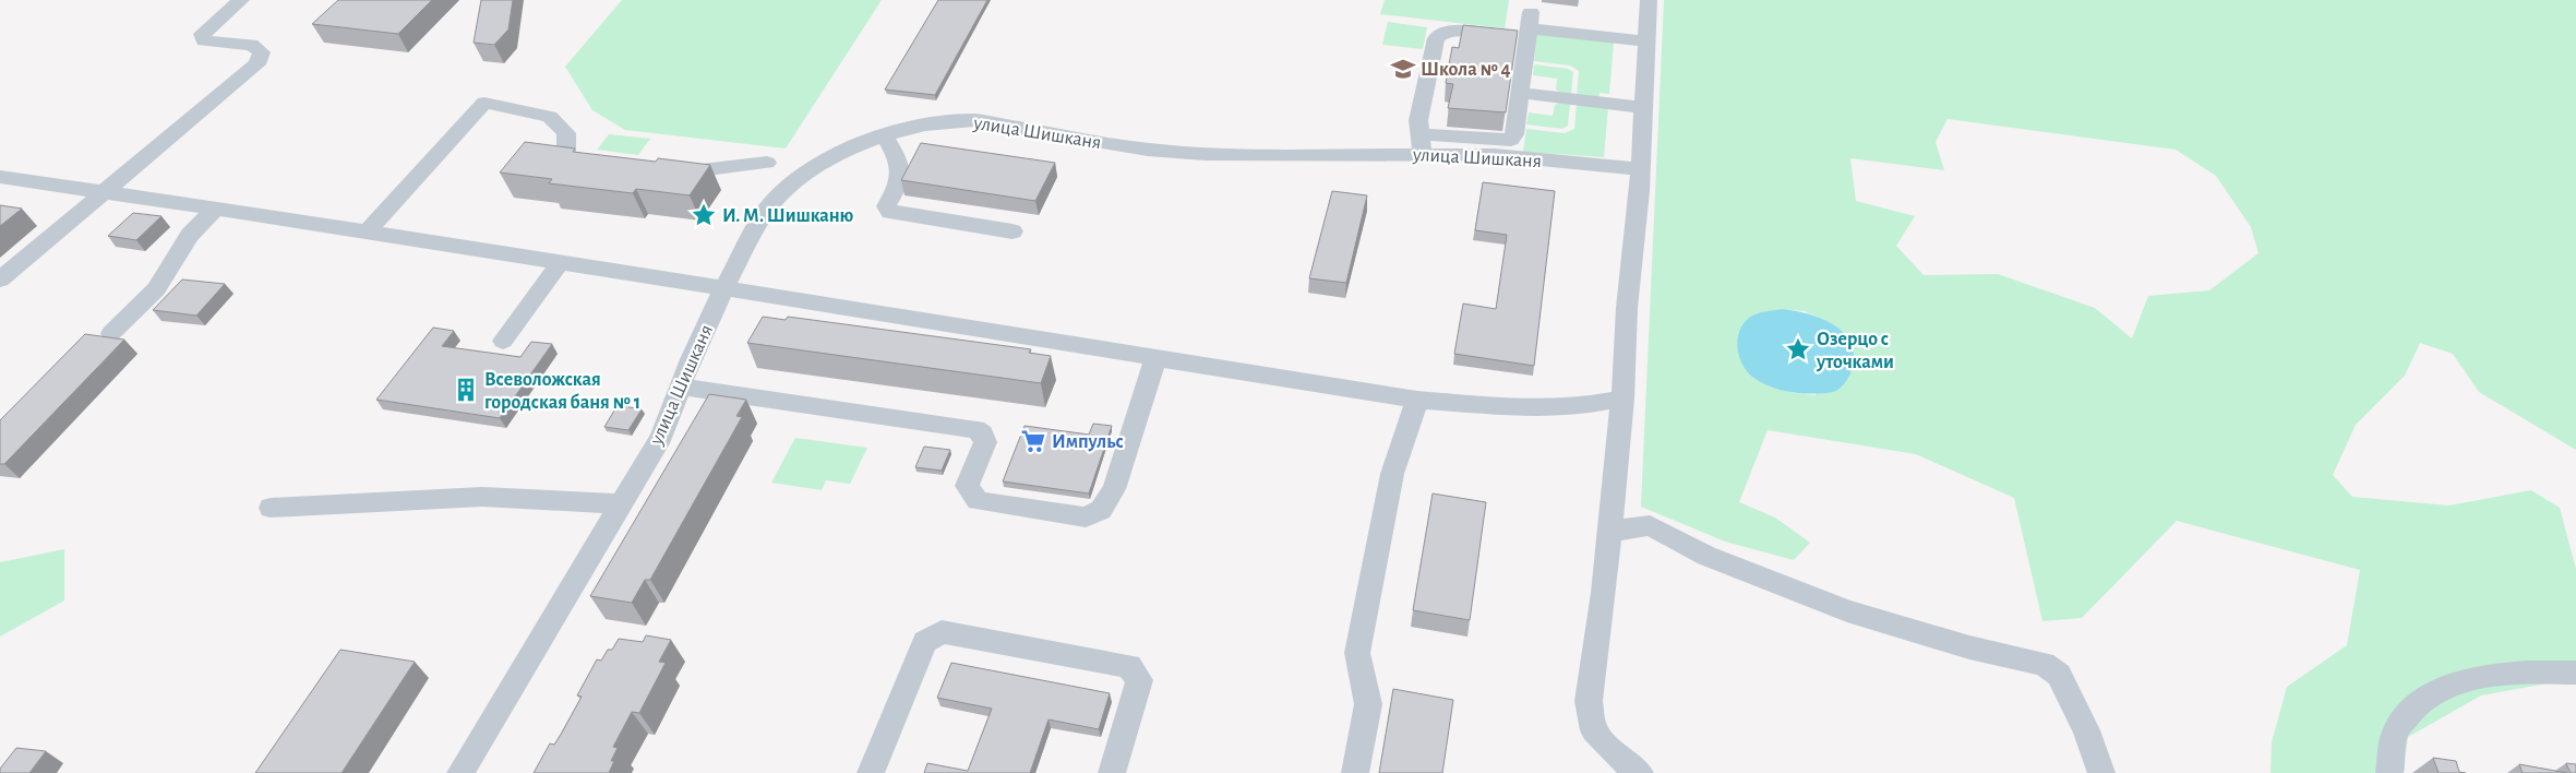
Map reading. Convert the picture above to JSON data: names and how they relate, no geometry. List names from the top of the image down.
{
  "streets": {
    "street": ["улица Шишканя"]
  },
  "places": {
    "school or university": ["Школа № 4"],
    "place": ["И. М. Шишканю", "Озерцо с уточками"],
    "building": ["Всеволожская городская баня № 1"],
    "supermarket": ["Импульс"]
  }
}
